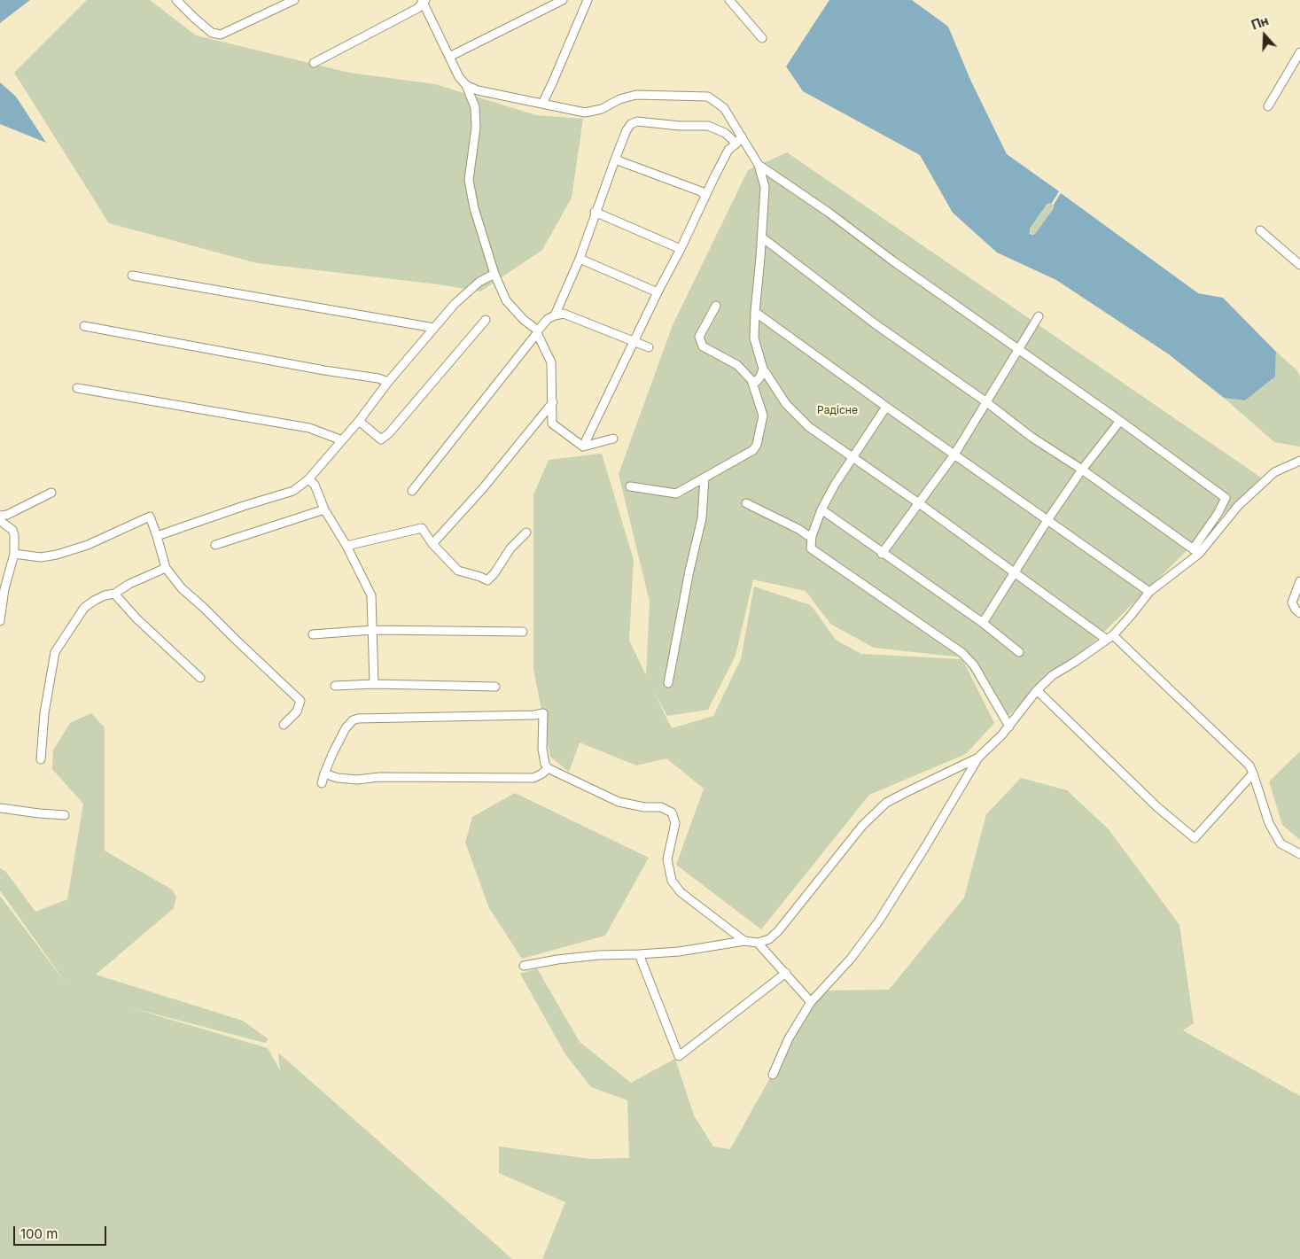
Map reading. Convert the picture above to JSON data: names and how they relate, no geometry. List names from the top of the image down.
{
  "parks": ["Радісне"],
  "scale_bar": "100 m",
  "north": "top"
}
